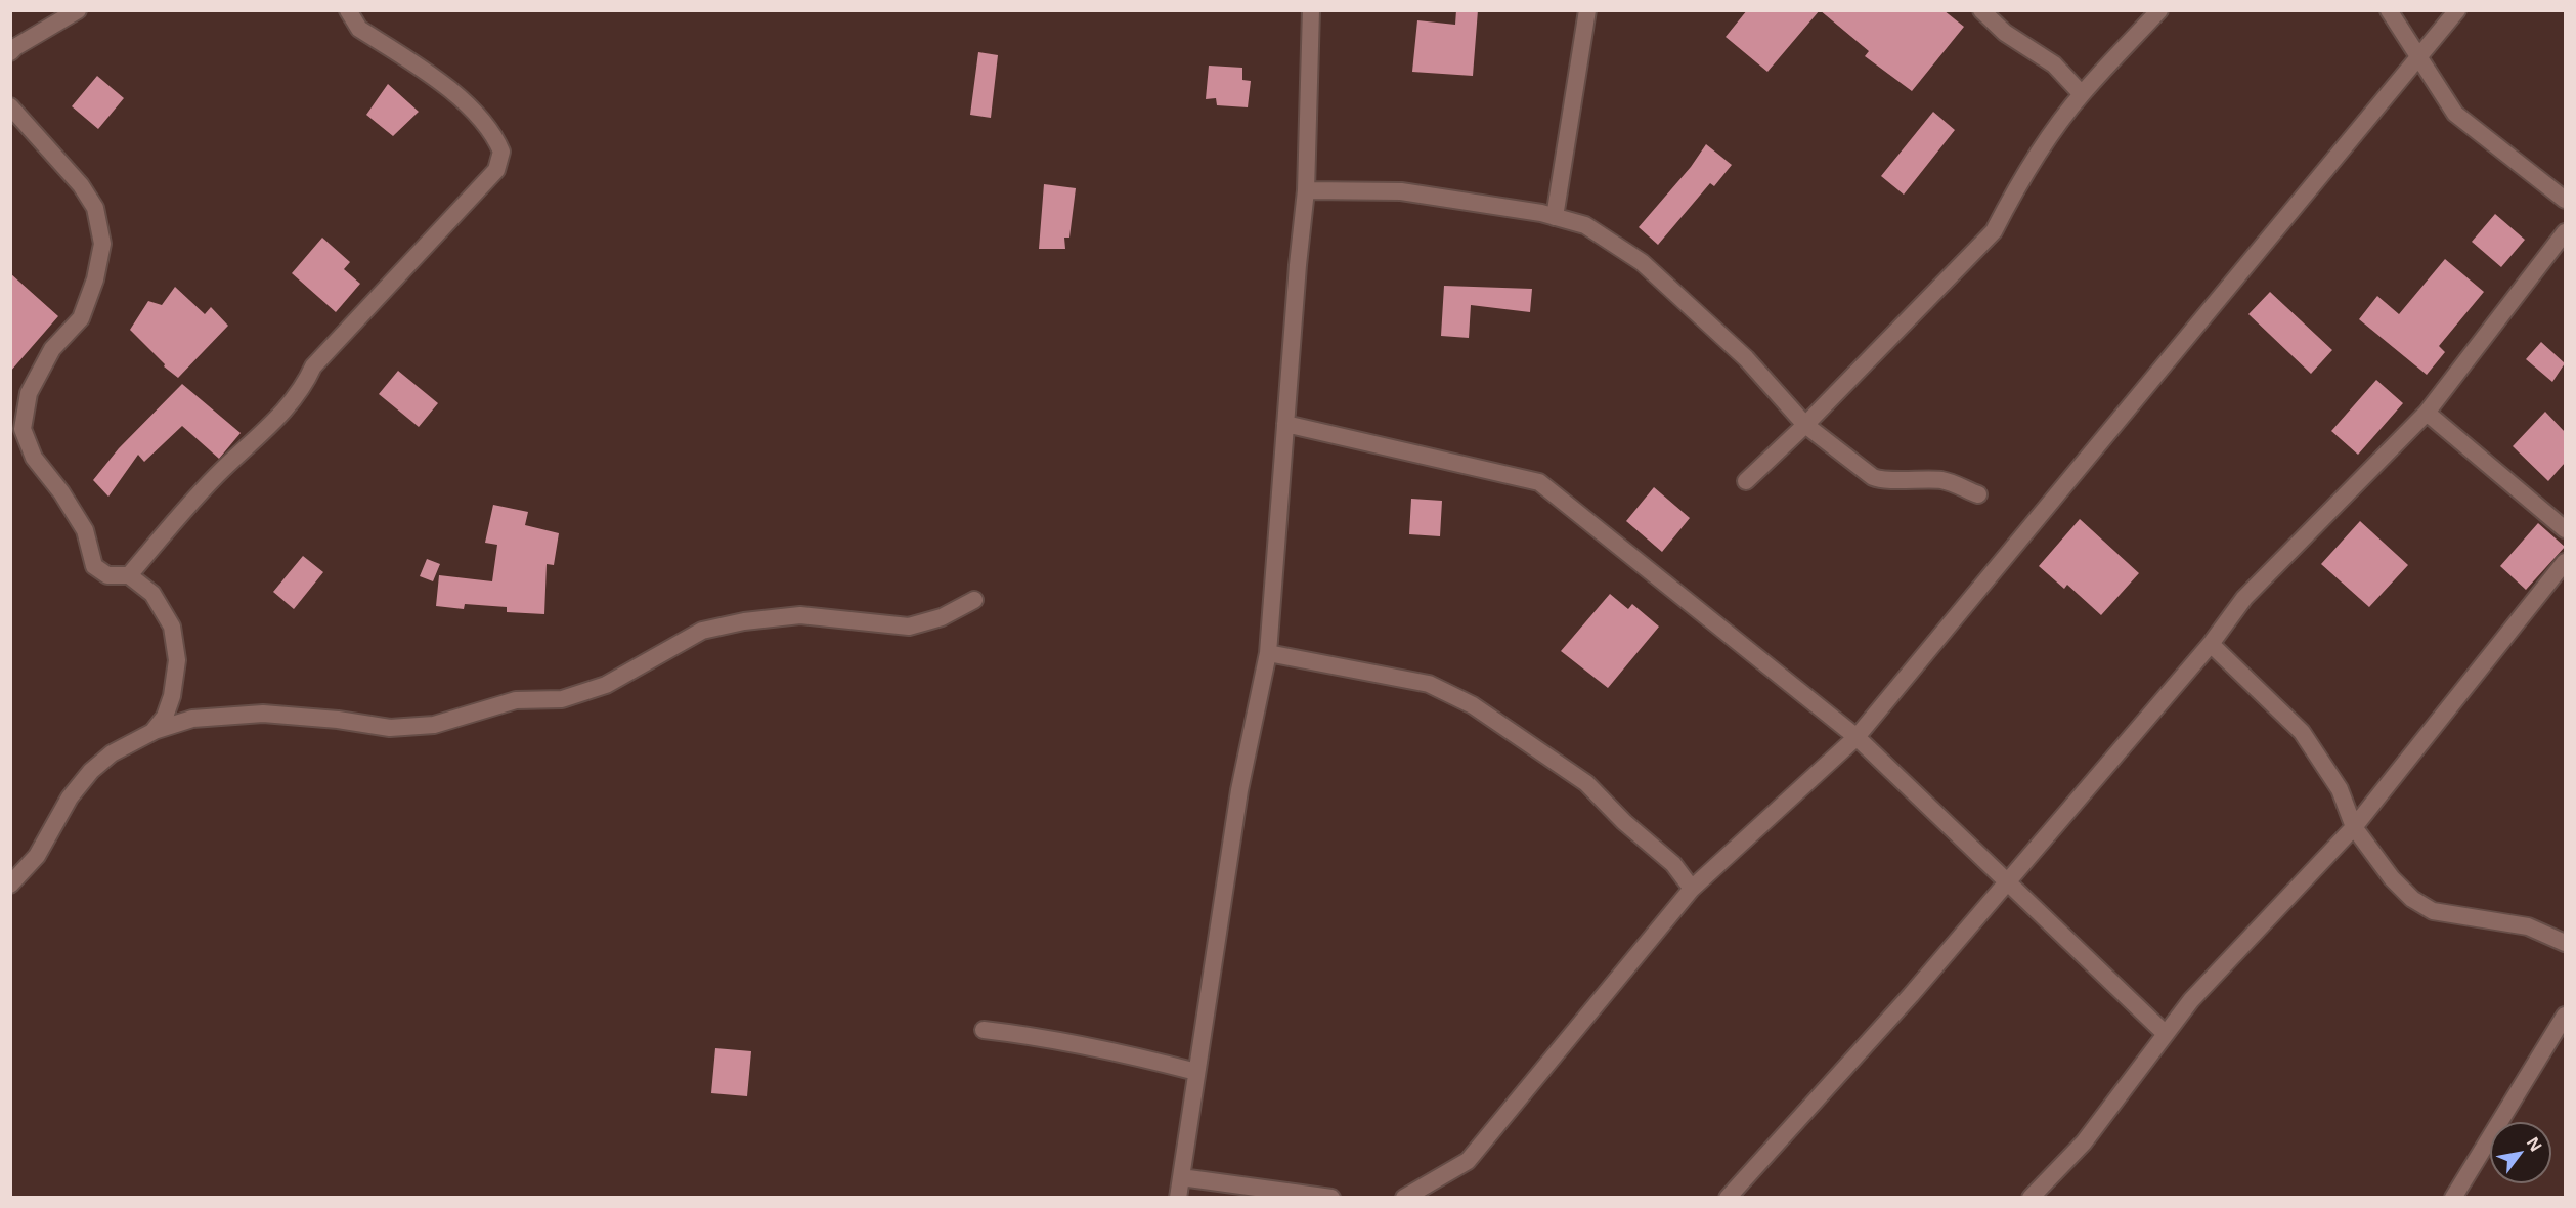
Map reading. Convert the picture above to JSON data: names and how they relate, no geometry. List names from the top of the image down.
{
  "north": "top right"
}
